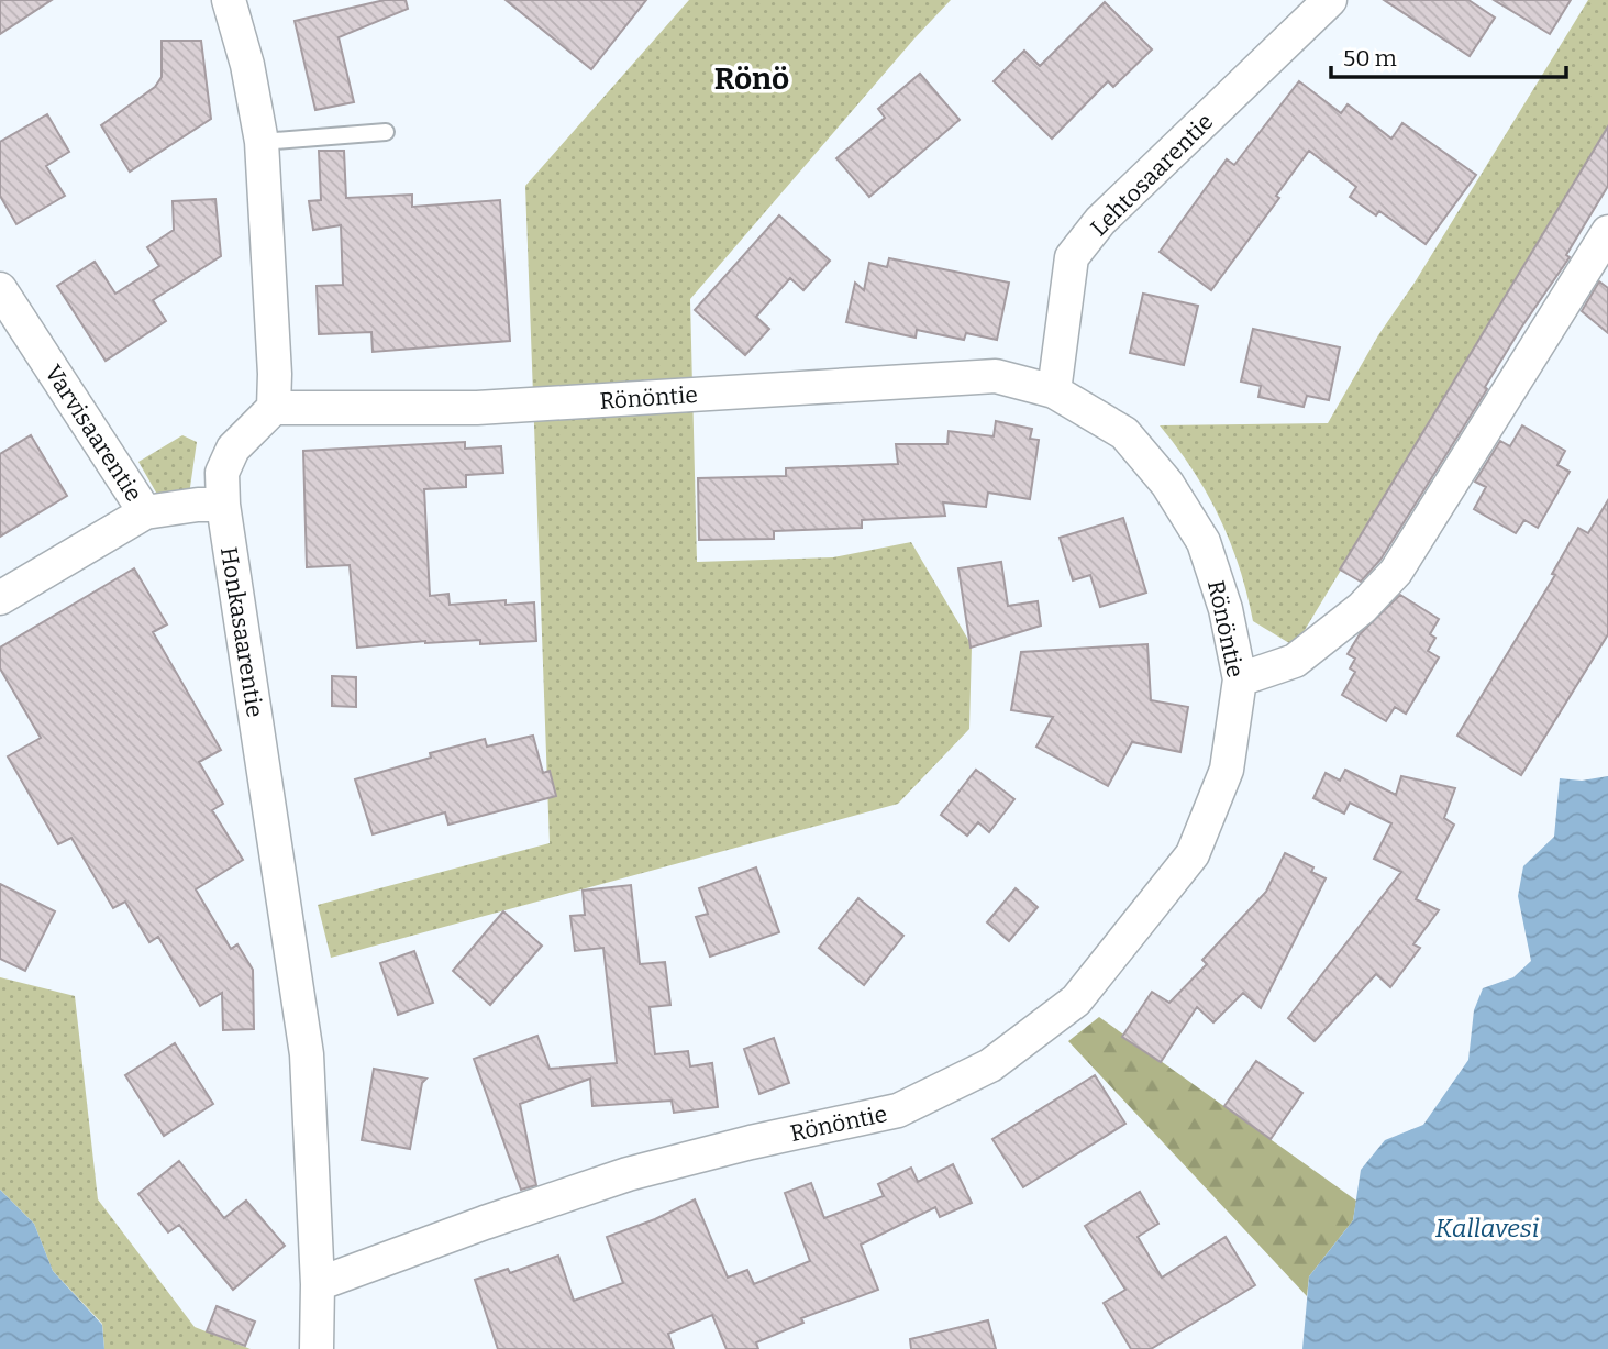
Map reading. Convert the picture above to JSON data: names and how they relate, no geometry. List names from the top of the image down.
{
  "streets": {
    "street": [
      "Lehtosaarentie",
      "Rönöntie",
      "Varvisaarentie",
      "Honkasaarentie"
    ]
  },
  "crossings": [
    ["Lehtosaarentie", "Rönöntie"],
    ["Rönöntie", "Honkasaarentie"],
    ["Varvisaarentie", "Honkasaarentie"]
  ],
  "districts": ["Rönö"],
  "water": ["Kallavesi"],
  "scale_bar": "50 m"
}
